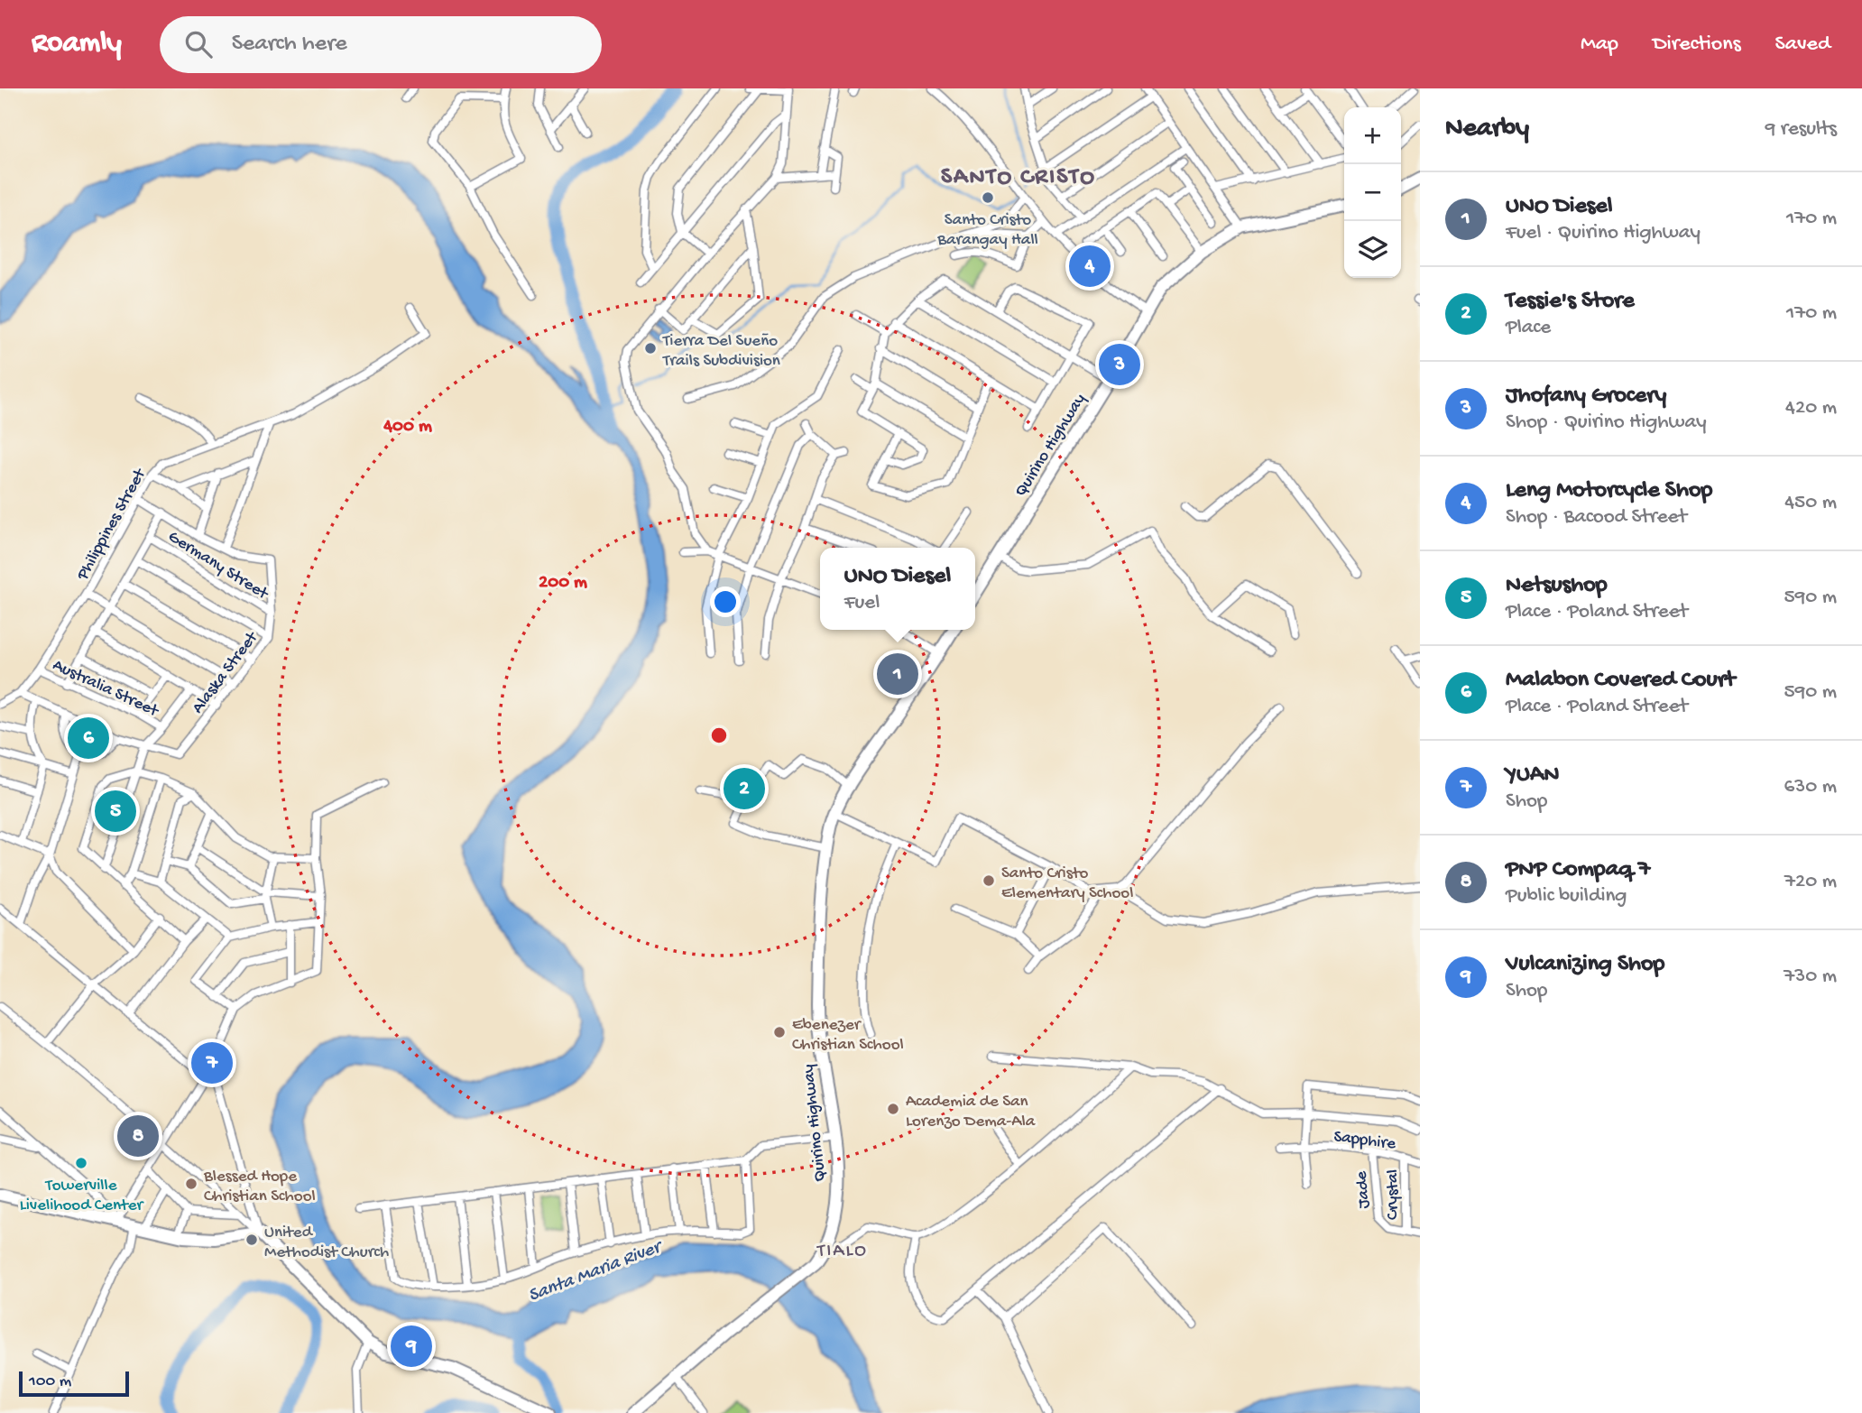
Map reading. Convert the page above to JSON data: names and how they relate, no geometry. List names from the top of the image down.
{
  "streets": {
    "main road": ["Quirino Highway"],
    "street": [
      "Philippines Street",
      "Germany Street",
      "Alaska Street",
      "Australia Street",
      "Sapphire",
      "Jade",
      "Crystal"
    ]
  },
  "crossings": [
    ["Philippines Street", "Australia Street"],
    ["Germany Street", "Alaska Street"],
    ["Sapphire", "Jade"],
    ["Sapphire", "Crystal"],
    ["Jade", "Crystal"]
  ],
  "districts": ["SANTO CRISTO", "TIALO"],
  "water": ["Santa Maria River"],
  "places": [
    "Santo Cristo Barangay Hall",
    "Tierra Del Sueño Trails Subdivision",
    "Santo Cristo Elementary School",
    "Ebenezer Christian School",
    "Academia de San Lorenzo Dema-Ala",
    "Towerville Livelihood Center",
    "Blessed Hope Christian School",
    "United Methodist Church"
  ],
  "scale_bar": "100 m",
  "page": {
    "header": "Roamly",
    "search": "Search here",
    "nav": ["Map", "Directions", "Saved"],
    "heading": ["Nearby", "9 results"],
    "map_buttons": ["+", "−"],
    "list": [
      {
        "mark": "1",
        "name": "UNO Diesel",
        "note": "Fuel · Quirino Highway",
        "value": "170 m"
      },
      {
        "mark": "2",
        "name": "Tessie's Store",
        "note": "Place",
        "value": "170 m"
      },
      {
        "mark": "3",
        "name": "Jhofany Grocery",
        "note": "Shop · Quirino Highway",
        "value": "420 m"
      },
      {
        "mark": "4",
        "name": "Leng Motorcycle Shop",
        "note": "Shop · Bacood Street",
        "value": "450 m"
      },
      {
        "mark": "5",
        "name": "Netsushop",
        "note": "Place · Poland Street",
        "value": "590 m"
      },
      {
        "mark": "6",
        "name": "Malabon Covered Court",
        "note": "Place · Poland Street",
        "value": "590 m"
      },
      {
        "mark": "7",
        "name": "YUAN",
        "note": "Shop",
        "value": "630 m"
      },
      {
        "mark": "8",
        "name": "PNP Compaq 7",
        "note": "Public building",
        "value": "720 m"
      },
      {
        "mark": "9",
        "name": "Vulcanizing Shop",
        "note": "Shop",
        "value": "730 m"
      }
    ],
    "pins": [
      "4",
      "3",
      "1",
      "6",
      "2",
      "5",
      "7",
      "8",
      "9"
    ],
    "popup": ["UNO Diesel", "Fuel"],
    "scale": "100 m"
  },
  "rings": ["400 m", "200 m"]
}
